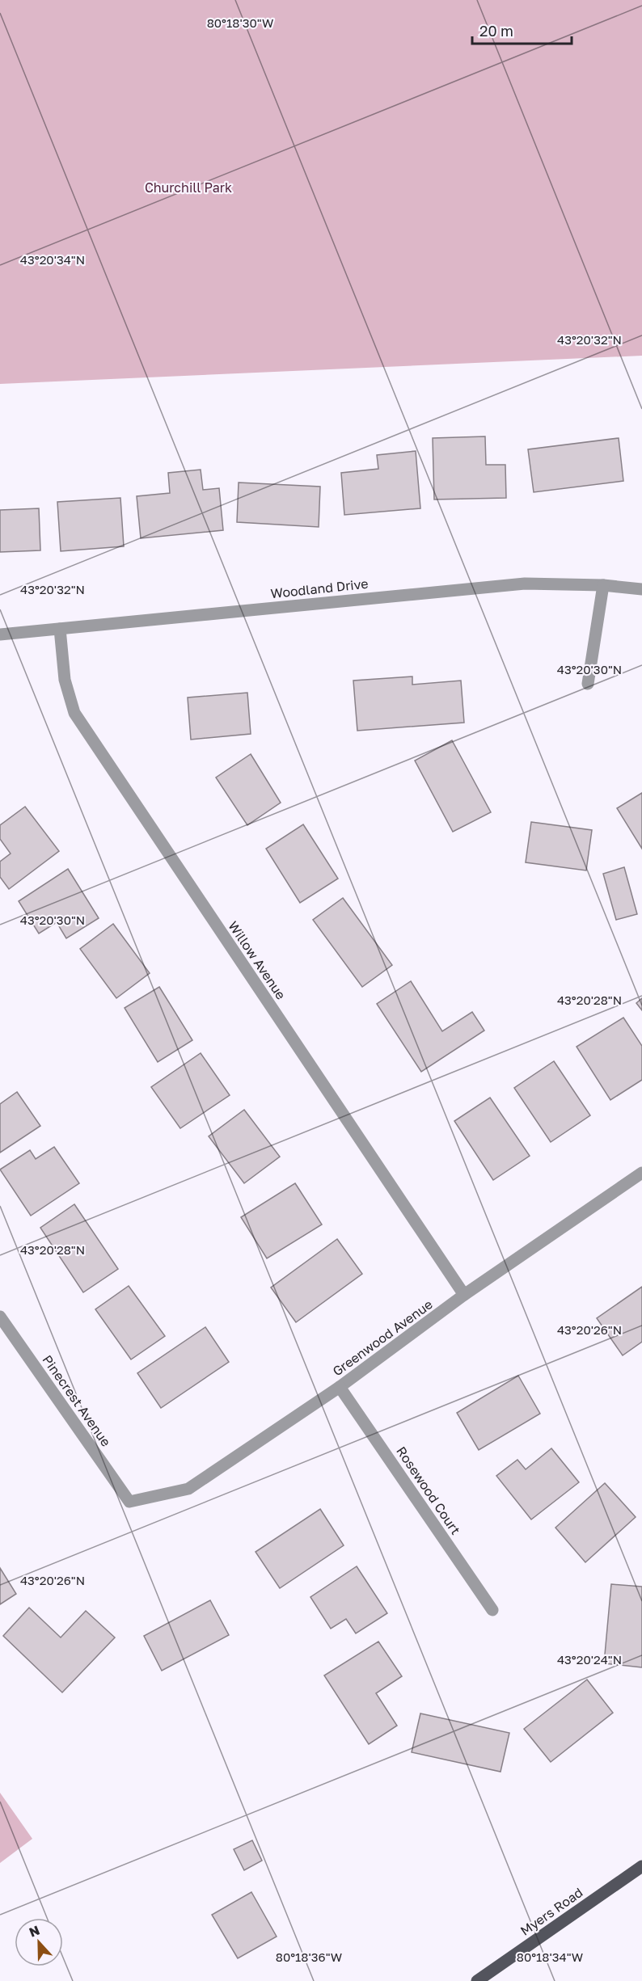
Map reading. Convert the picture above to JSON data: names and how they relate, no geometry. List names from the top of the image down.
{
  "streets": {
    "main road": ["Myers Road"],
    "street": [
      "Woodland Drive",
      "Willow Avenue",
      "Greenwood Avenue",
      "Pinecrest Avenue",
      "Rosewood Court"
    ]
  },
  "crossings": [
    ["Woodland Drive", "Willow Avenue"],
    ["Willow Avenue", "Greenwood Avenue"],
    ["Greenwood Avenue", "Pinecrest Avenue"],
    ["Greenwood Avenue", "Rosewood Court"]
  ],
  "parks": ["Churchill Park"],
  "scale_bar": "20 m",
  "north": "top",
  "coordinates": [
    "80°18'30\"W",
    "43°20'34\"N",
    "43°20'32\"N",
    "43°20'30\"N",
    "43°20'28\"N",
    "43°20'26\"N",
    "43°20'24\"N",
    "80°18'36\"W",
    "80°18'34\"W"
  ]
}
